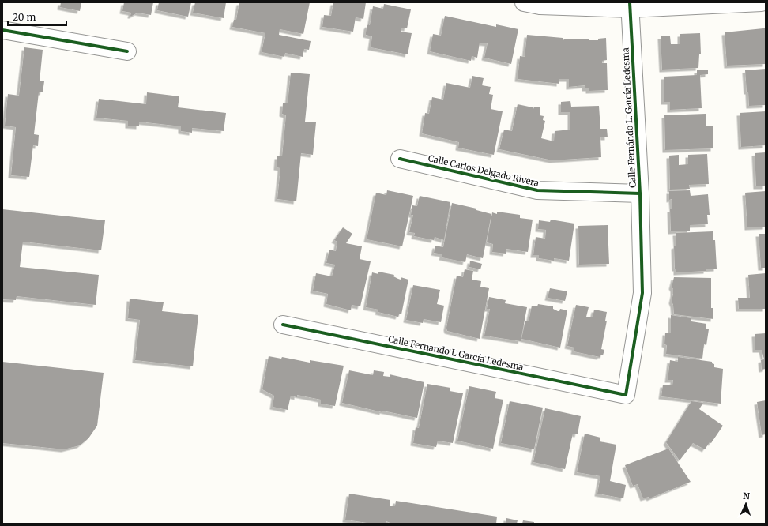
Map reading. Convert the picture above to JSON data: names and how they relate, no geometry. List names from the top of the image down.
{
  "streets": {
    "street": ["Calle Fernándo L. García Ledesma", "Calle Carlos Delgado Rivera", "Calle Fernando L García Ledesma"]
  },
  "crossings": [
    ["Calle Fernándo L. García Ledesma", "Calle Carlos Delgado Rivera"],
    ["Calle Fernándo L. García Ledesma", "Calle Fernando L García Ledesma"]
  ],
  "scale_bar": "20 m",
  "north": "top"
}
